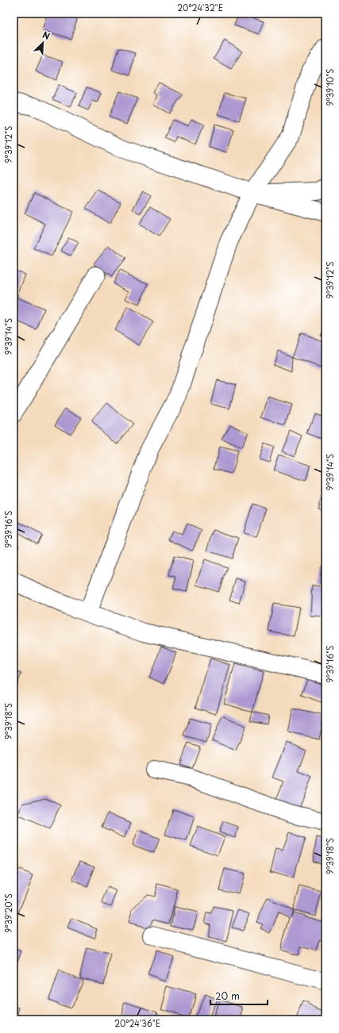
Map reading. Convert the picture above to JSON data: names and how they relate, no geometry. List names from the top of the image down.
{
  "scale_bar": "20 m",
  "north": "top right",
  "coordinates": [
    "20°24'32\"E",
    "9°39'10\"S",
    "9°39'12\"S",
    "9°39'14\"S",
    "9°39'16\"S",
    "9°39'18\"S",
    "9°39'20\"S",
    "20°24'36\"E"
  ]
}
